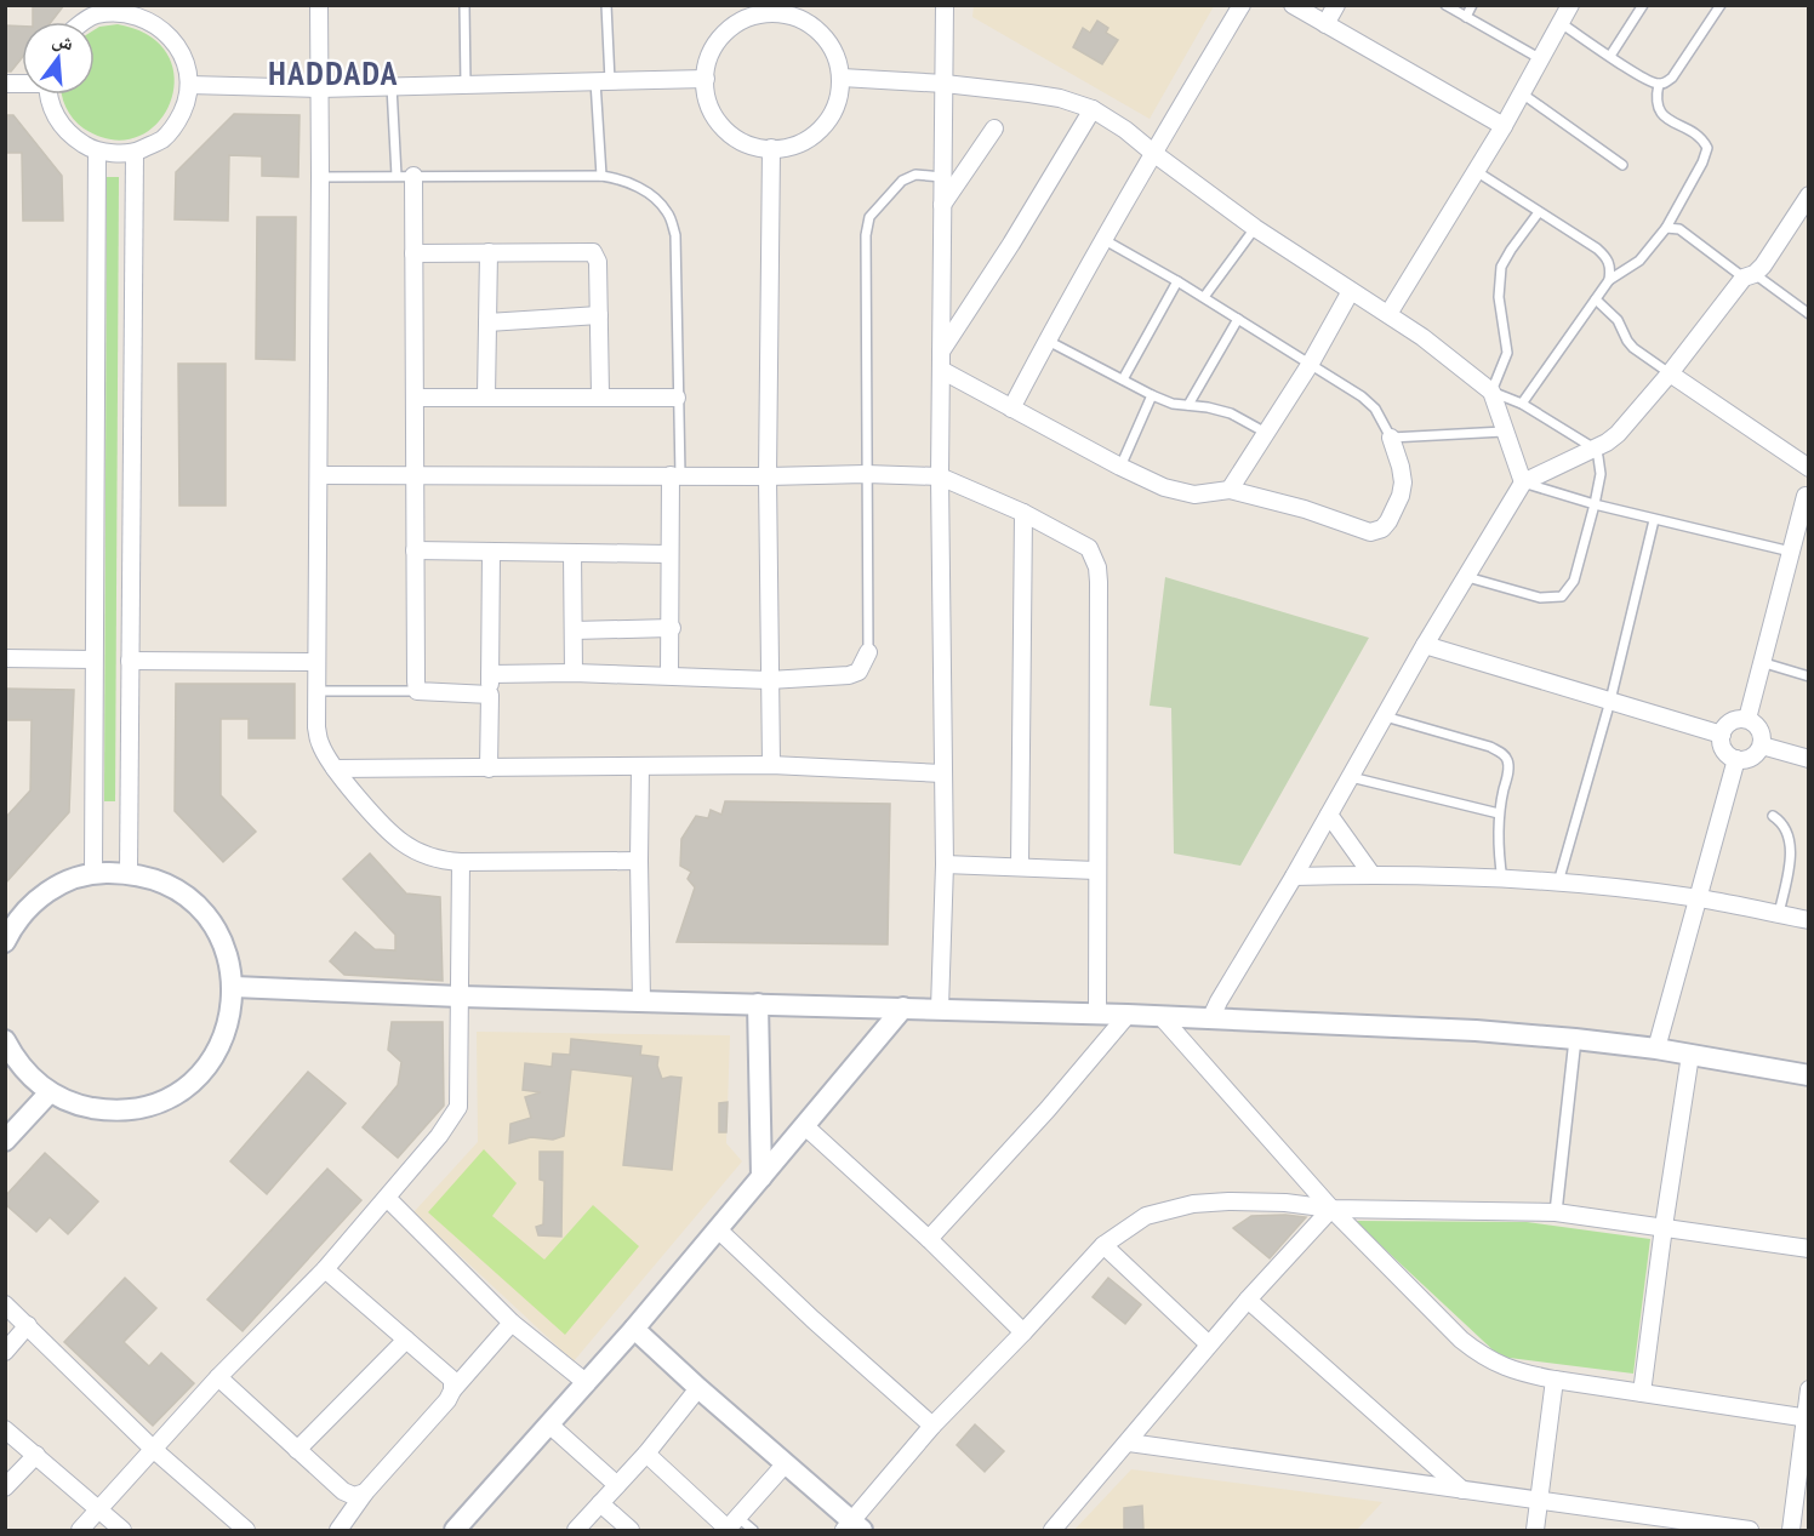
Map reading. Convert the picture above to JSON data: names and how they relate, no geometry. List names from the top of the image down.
{
  "districts": ["HADDADA"],
  "north": "top"
}
